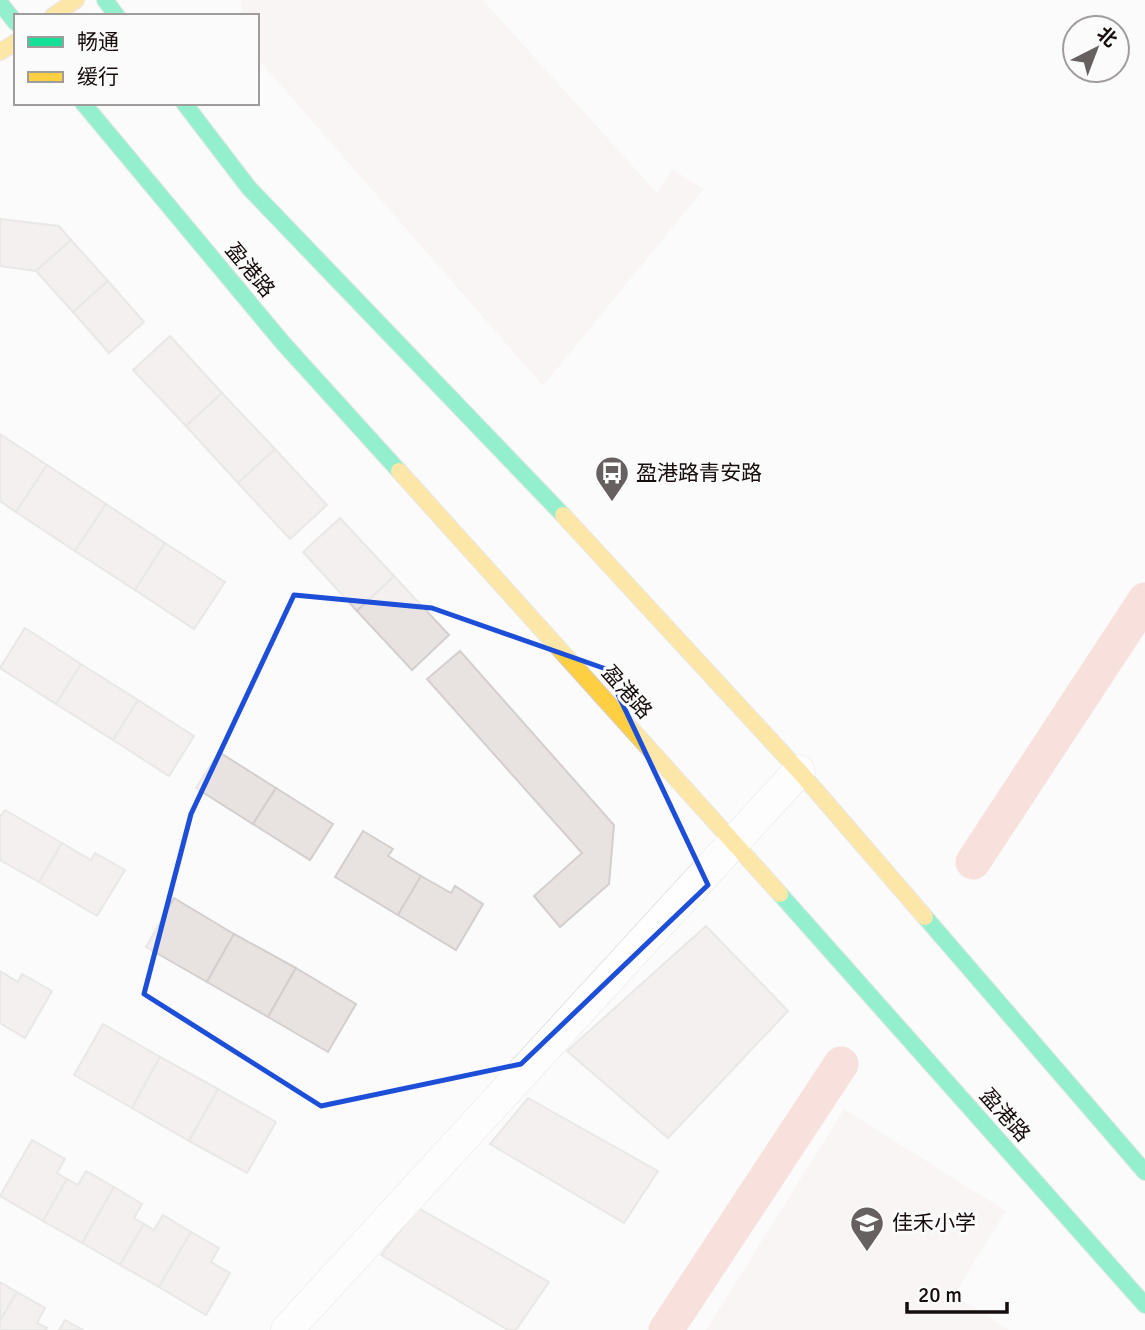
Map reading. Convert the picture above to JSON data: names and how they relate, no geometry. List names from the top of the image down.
{
  "streets": {
    "main road": ["盈港路"]
  },
  "places": {
    "bus stop": ["盈港路青安路"],
    "school or university": ["佳禾小学"]
  },
  "legend": ["畅通", "缓行"],
  "scale_bar": "20 m",
  "north": "top right"
}
